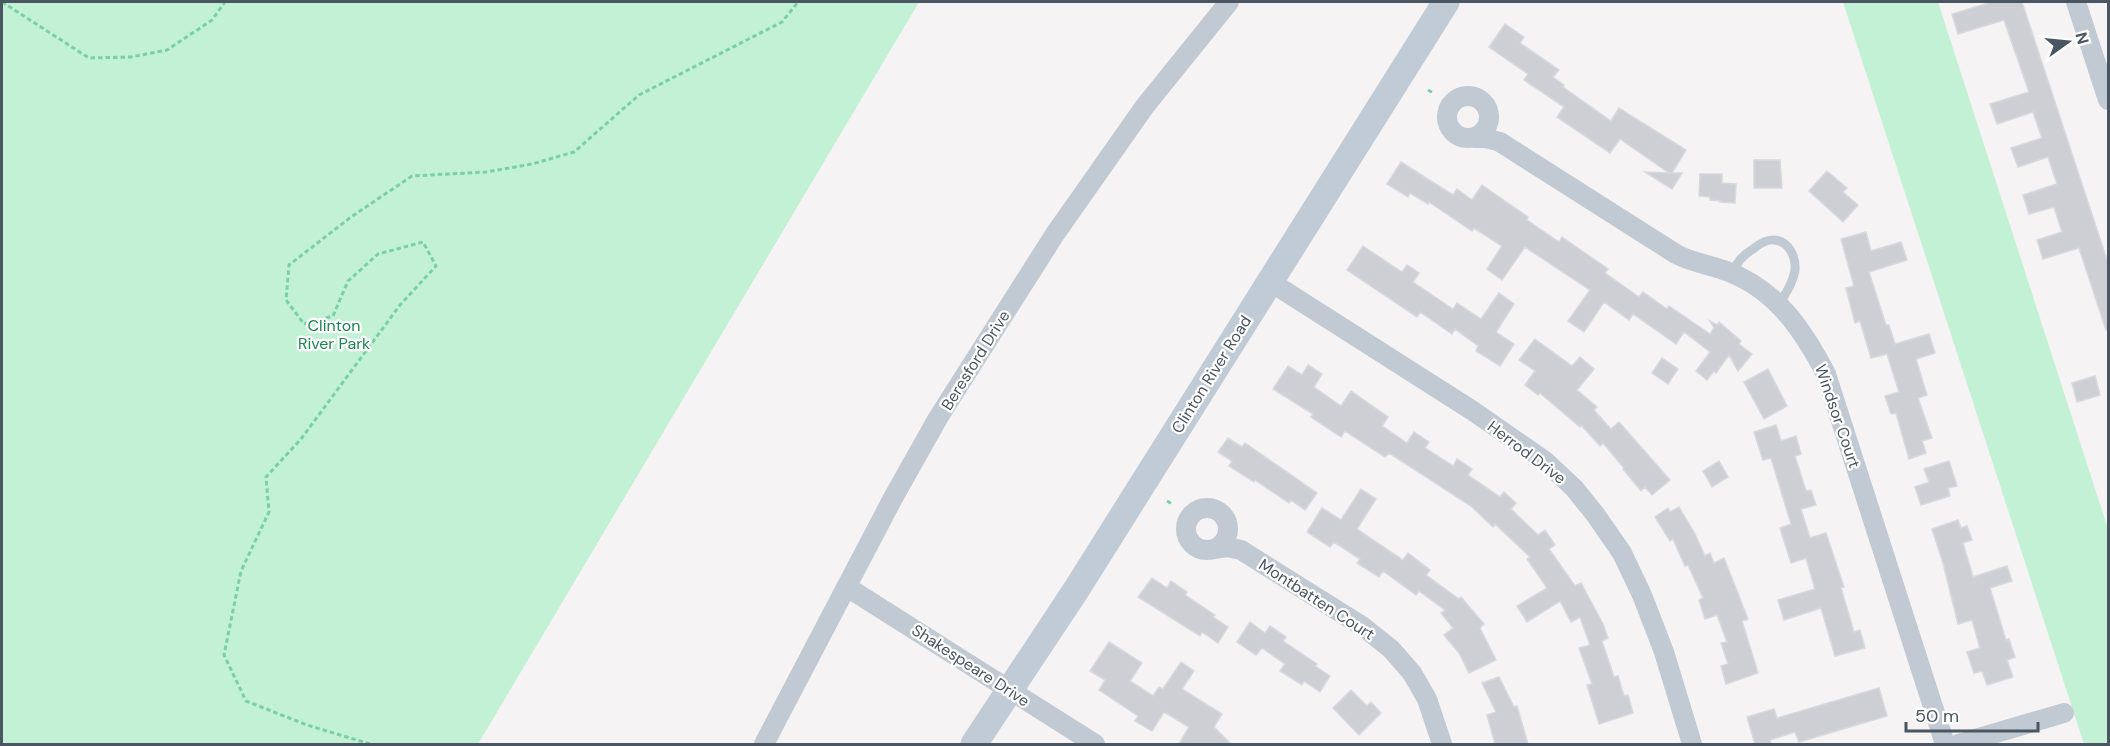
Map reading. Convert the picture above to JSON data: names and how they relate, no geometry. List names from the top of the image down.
{
  "streets": {
    "street": [
      "Beresford Drive",
      "Clinton River Road",
      "Windsor Court",
      "Herrod Drive",
      "Montbatten Court",
      "Shakespeare Drive"
    ]
  },
  "crossings": [
    ["Beresford Drive", "Shakespeare Drive"],
    ["Clinton River Road", "Herrod Drive"],
    ["Clinton River Road", "Shakespeare Drive"]
  ],
  "parks": ["Clinton River Park"],
  "scale_bar": "50 m",
  "north": "right"
}
